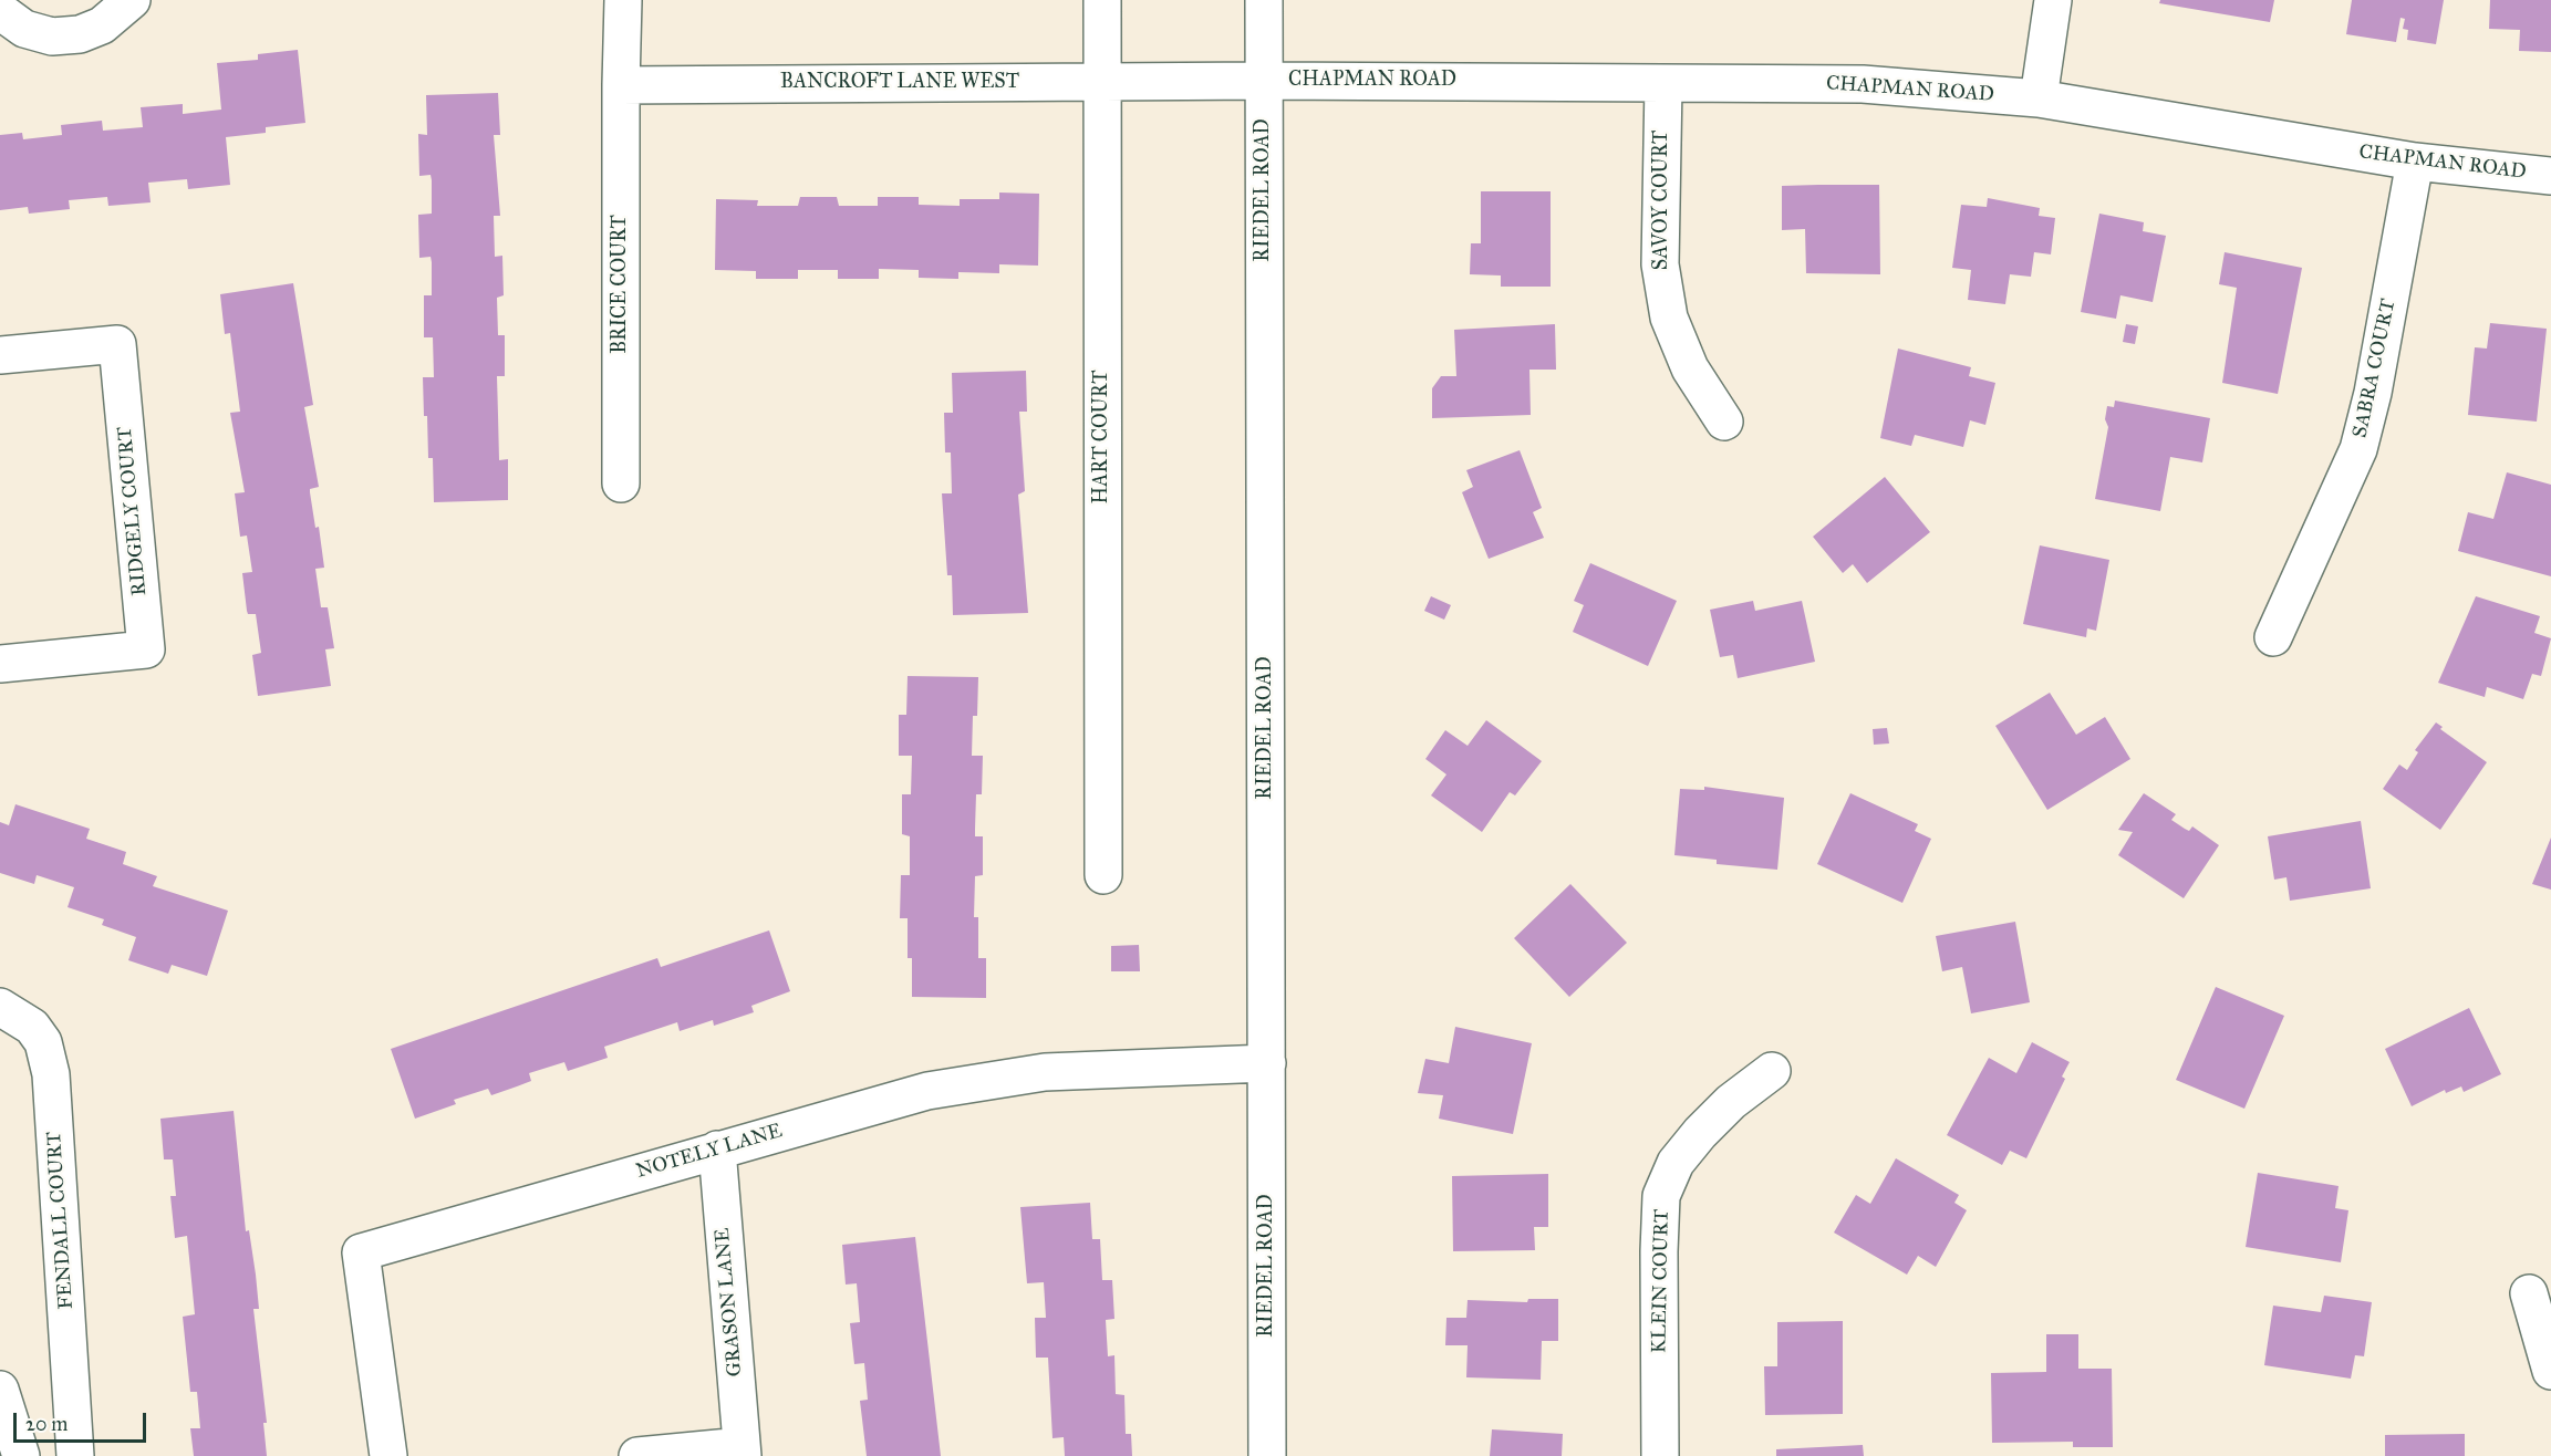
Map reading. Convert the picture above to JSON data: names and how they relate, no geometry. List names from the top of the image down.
{
  "streets": {
    "street": [
      "CHAPMAN ROAD",
      "BANCROFT LANE WEST",
      "RIEDEL ROAD",
      "SAVOY COURT",
      "BRICE COURT",
      "SABRA COURT",
      "HART COURT",
      "RIDGELY COURT",
      "NOTELY LANE",
      "FENDALL COURT",
      "KLEIN COURT",
      "GRASON LANE"
    ]
  },
  "crossings": [
    ["CHAPMAN ROAD", "BANCROFT LANE WEST"],
    ["CHAPMAN ROAD", "RIEDEL ROAD"],
    ["CHAPMAN ROAD", "SAVOY COURT"],
    ["CHAPMAN ROAD", "SABRA COURT"],
    ["BANCROFT LANE WEST", "RIEDEL ROAD"],
    ["BANCROFT LANE WEST", "BRICE COURT"],
    ["BANCROFT LANE WEST", "HART COURT"],
    ["RIEDEL ROAD", "NOTELY LANE"],
    ["NOTELY LANE", "GRASON LANE"]
  ],
  "scale_bar": "20 m"
}
